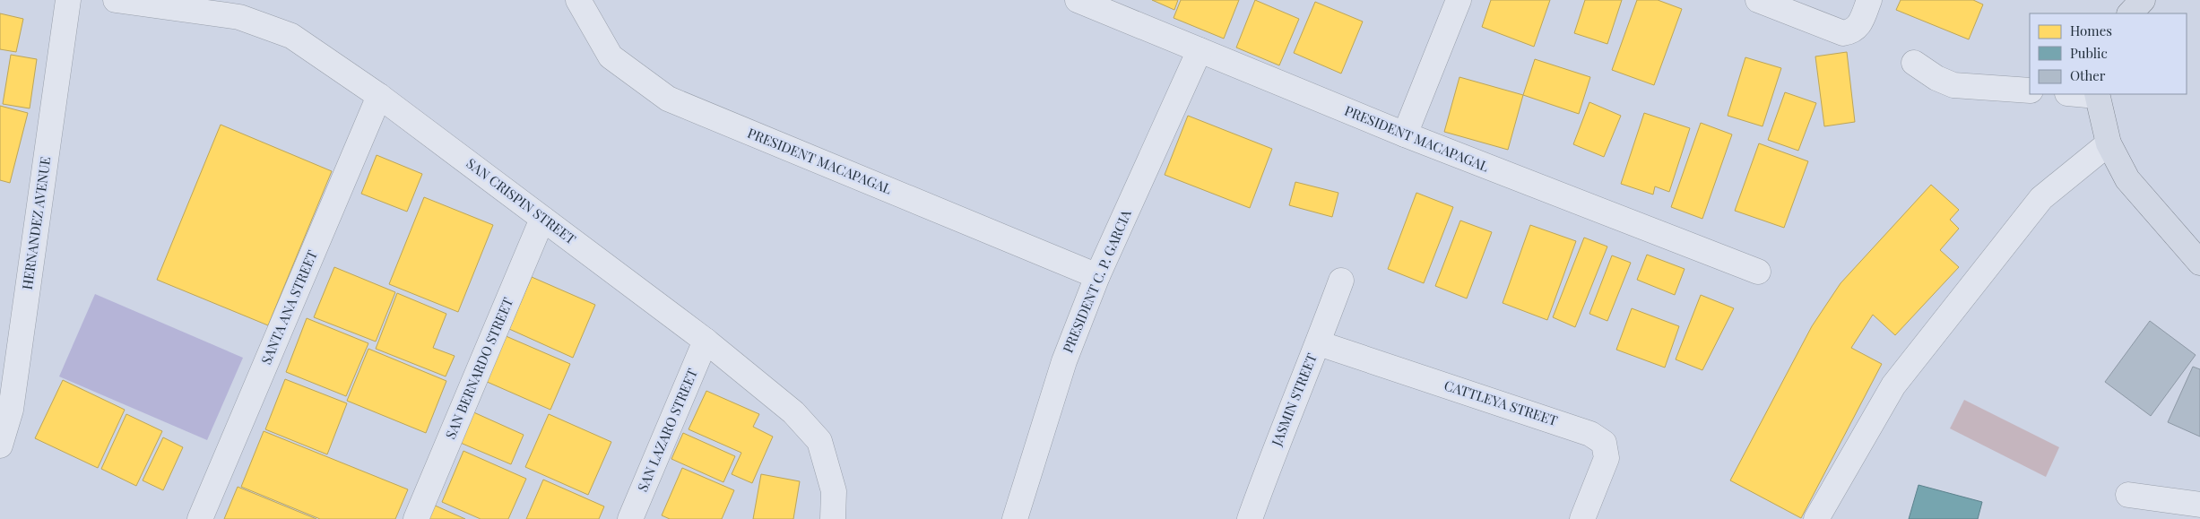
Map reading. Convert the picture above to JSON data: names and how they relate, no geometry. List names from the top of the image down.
{
  "streets": {
    "street": [
      "PRESIDENT MACAPAGAL",
      "SAN CRISPIN STREET",
      "HERNANDEZ AVENUE",
      "PRESIDENT C. P. GARCIA",
      "SANTA ANA STREET",
      "SAN BERNARDO STREET",
      "JASMIN STREET",
      "CATTLEYA STREET",
      "SAN LAZARO STREET"
    ]
  },
  "crossings": [
    ["PRESIDENT MACAPAGAL", "PRESIDENT C. P. GARCIA"],
    ["SAN CRISPIN STREET", "SANTA ANA STREET"],
    ["SAN CRISPIN STREET", "SAN BERNARDO STREET"],
    ["SAN CRISPIN STREET", "SAN LAZARO STREET"],
    ["JASMIN STREET", "CATTLEYA STREET"]
  ],
  "legend": ["Homes", "Public", "Other"]
}
